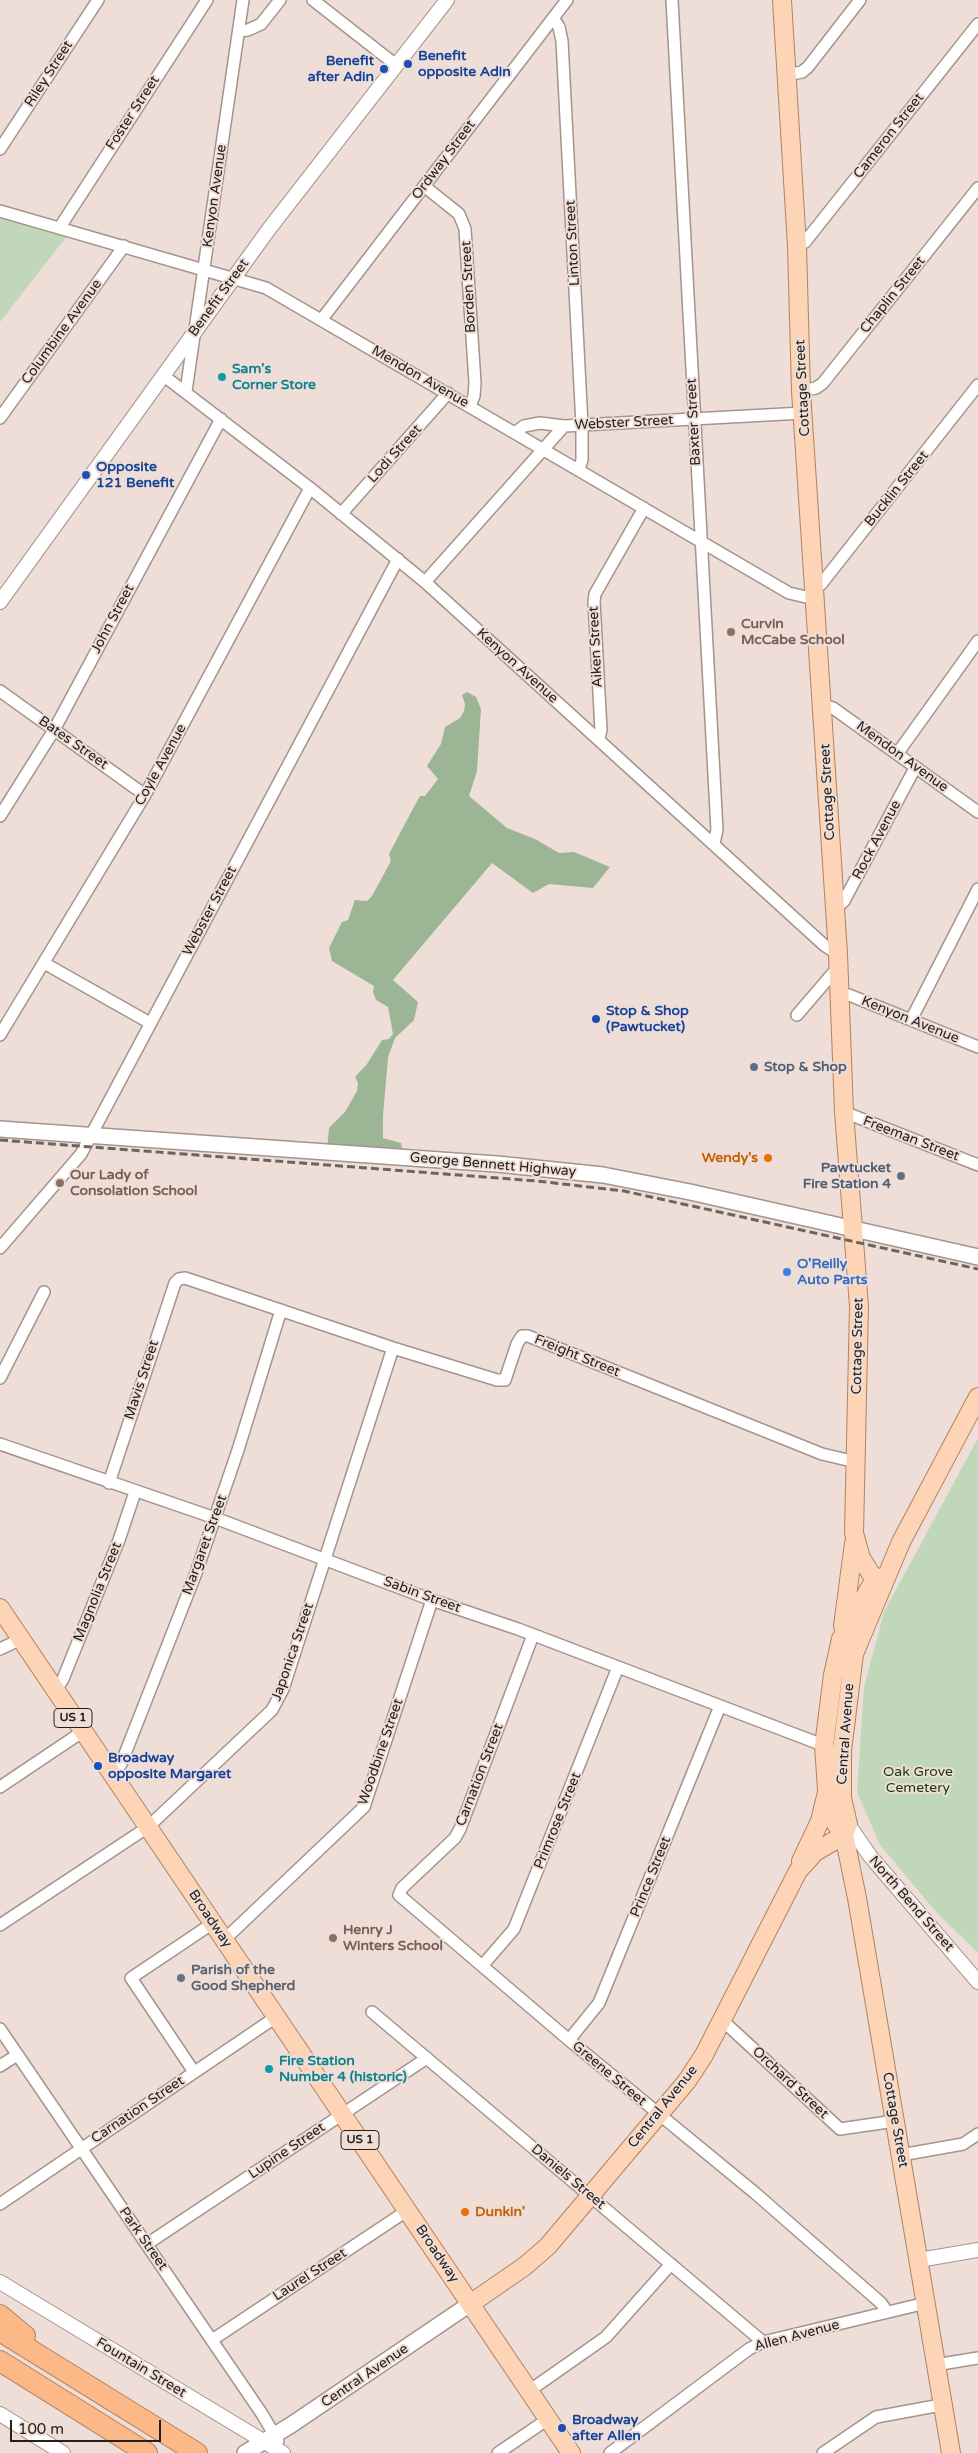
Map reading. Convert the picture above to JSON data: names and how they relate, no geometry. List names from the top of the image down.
{
  "streets": {
    "main road": [
      "Cottage Street",
      "George Bennett Highway",
      "US 1",
      "Central Avenue",
      "Broadway"
    ],
    "street": [
      "Riley Street",
      "Foster Street",
      "Cameron Street",
      "Ordway Street",
      "Kenyon Avenue",
      "Linton Street",
      "Borden Street",
      "Chaplin Street",
      "Benefit Street",
      "Columbine Avenue",
      "Mendon Avenue",
      "Baxter Street",
      "Webster Street",
      "Lodi Street",
      "Bucklin Street",
      "John Street",
      "Aiken Street",
      "Bates Street",
      "Coyle Avenue",
      "Rock Avenue",
      "Freeman Street",
      "Freight Street",
      "Mavis Street",
      "Margaret Street",
      "Magnolia Street",
      "Sabin Street",
      "Japonica Street",
      "Woodbine Street",
      "Carnation Street",
      "Primrose Street",
      "Prince Street",
      "North Bend Street",
      "Greene Street",
      "Orchard Street",
      "Lupine Street",
      "Daniels Street",
      "Park Street",
      "Laurel Street",
      "Allen Avenue",
      "Fountain Street"
    ]
  },
  "crossings": [
    ["Foster Street", "Mendon Avenue"],
    ["Cameron Street", "Cottage Street"],
    ["Ordway Street", "Linton Street"],
    ["Ordway Street", "Borden Street"],
    ["Ordway Street", "Mendon Avenue"],
    ["Kenyon Avenue", "Benefit Street"],
    ["Kenyon Avenue", "Mendon Avenue"],
    ["Kenyon Avenue", "Cottage Street"],
    ["Kenyon Avenue", "Baxter Street"],
    ["Kenyon Avenue", "Webster Street"],
    ["Kenyon Avenue", "Lodi Street"],
    ["Kenyon Avenue", "John Street"],
    ["Kenyon Avenue", "Aiken Street"],
    ["Kenyon Avenue", "Coyle Avenue"],
    ["Linton Street", "Mendon Avenue"],
    ["Linton Street", "Webster Street"],
    ["Borden Street", "Mendon Avenue"],
    ["Chaplin Street", "Cottage Street"],
    ["Benefit Street", "Mendon Avenue"],
    ["Columbine Avenue", "Mendon Avenue"],
    ["Mendon Avenue", "Cottage Street"],
    ["Mendon Avenue", "Baxter Street"],
    ["Mendon Avenue", "Webster Street"],
    ["Mendon Avenue", "Lodi Street"],
    ["Mendon Avenue", "Bucklin Street"],
    ["Mendon Avenue", "Aiken Street"],
    ["Mendon Avenue", "Rock Avenue"],
    ["Cottage Street", "Webster Street"],
    ["Cottage Street", "Bucklin Street"],
    ["Cottage Street", "Rock Avenue"],
    ["Cottage Street", "Freeman Street"],
    ["Cottage Street", "George Bennett Highway"],
    ["Cottage Street", "Freight Street"],
    ["Cottage Street", "Central Avenue"],
    ["Cottage Street", "North Bend Street"],
    ["Cottage Street", "Orchard Street"],
    ["Cottage Street", "Allen Avenue"],
    ["Baxter Street", "Webster Street"],
    ["Webster Street", "George Bennett Highway"],
    ["John Street", "Bates Street"],
    ["Bates Street", "Coyle Avenue"],
    ["Freight Street", "Mavis Street"],
    ["Freight Street", "Margaret Street"],
    ["Freight Street", "Japonica Street"],
    ["Mavis Street", "Sabin Street"],
    ["Margaret Street", "Sabin Street"],
    ["Margaret Street", "Broadway"],
    ["Magnolia Street", "Sabin Street"],
    ["Magnolia Street", "Broadway"],
    ["Sabin Street", "Japonica Street"],
    ["Sabin Street", "Central Avenue"],
    ["Sabin Street", "Woodbine Street"],
    ["Sabin Street", "Carnation Street"],
    ["Sabin Street", "Primrose Street"],
    ["Sabin Street", "Prince Street"],
    ["Japonica Street", "Broadway"],
    ["Central Avenue", "North Bend Street"],
    ["Central Avenue", "Broadway"],
    ["Central Avenue", "Greene Street"],
    ["Central Avenue", "Orchard Street"],
    ["Central Avenue", "Daniels Street"],
    ["Central Avenue", "Park Street"],
    ["Central Avenue", "Fountain Street"],
    ["Woodbine Street", "Broadway"],
    ["Carnation Street", "Broadway"],
    ["Carnation Street", "Greene Street"],
    ["Carnation Street", "Park Street"],
    ["Primrose Street", "Greene Street"],
    ["Prince Street", "Greene Street"],
    ["Broadway", "Lupine Street"],
    ["Broadway", "Laurel Street"],
    ["Greene Street", "Allen Avenue"],
    ["Lupine Street", "Daniels Street"],
    ["Lupine Street", "Park Street"],
    ["Daniels Street", "Allen Avenue"],
    ["Park Street", "Laurel Street"],
    ["Park Street", "Fountain Street"]
  ],
  "parks": ["Oak Grove Cemetery"],
  "places": [
    "Benefit opposite Adin",
    "Benefit after Adin",
    "Sam's Corner Store",
    "Opposite 121 Benefit",
    "Curvin McCabe School",
    "Stop & Shop (Pawtucket)",
    "Stop & Shop",
    "Wendy's",
    "Pawtucket Fire Station 4",
    "Our Lady of Consolation School",
    "O'Reilly Auto Parts",
    "Broadway opposite Margaret",
    "Henry J Winters School",
    "Parish of the Good Shepherd",
    "Fire Station Number 4 (historic)",
    "Dunkin'",
    "Broadway after Allen"
  ],
  "scale_bar": "100 m"
}
